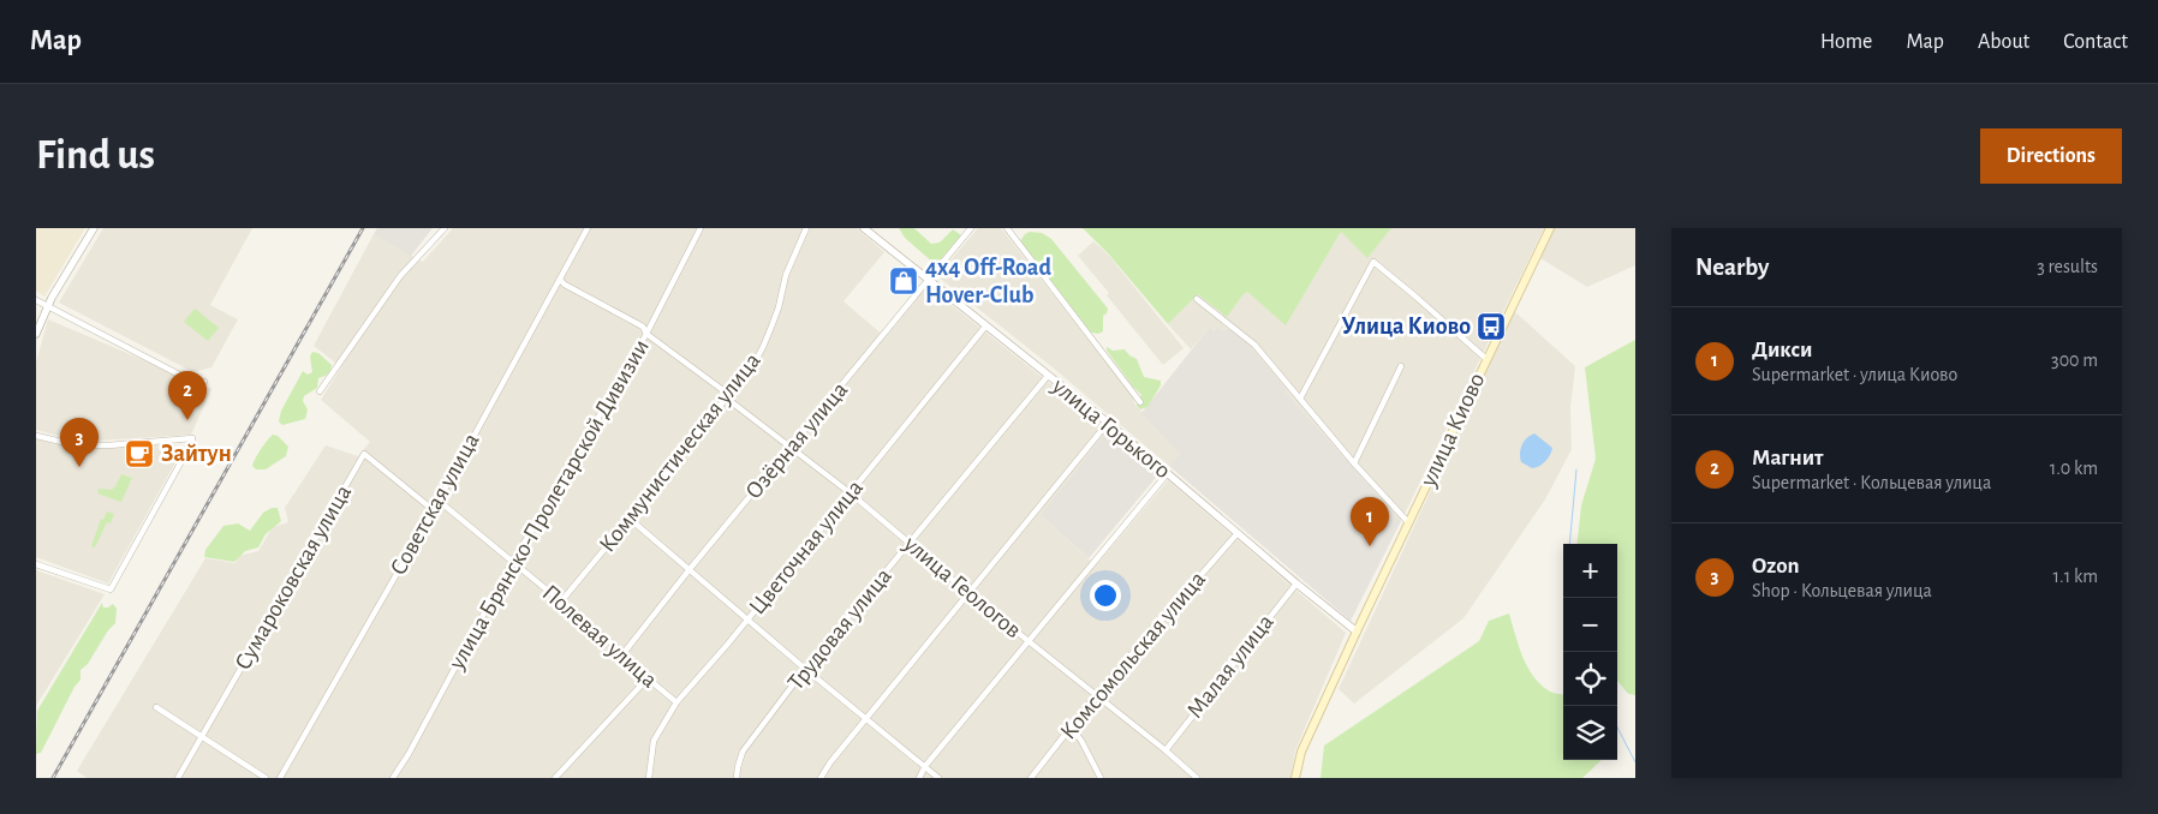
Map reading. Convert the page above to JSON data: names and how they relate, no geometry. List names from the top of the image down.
{
  "streets": {
    "main road": ["улица Киово"],
    "street": [
      "улица Горького",
      "Озёрная улица",
      "Коммунистическая улица",
      "Советская улица",
      "улица Брянско-Пролетарской Дивизии",
      "Цветочная улица",
      "Сумароковская улица",
      "улица Геологов",
      "Трудовая улица",
      "Полевая улица",
      "Комсомольская улица",
      "Малая улица"
    ]
  },
  "crossings": [
    ["улица Горького", "улица Киово"],
    ["улица Горького", "Озёрная улица"],
    ["улица Горького", "Цветочная улица"],
    ["улица Горького", "Трудовая улица"],
    ["улица Горького", "Комсомольская улица"],
    ["улица Горького", "Малая улица"],
    ["Озёрная улица", "улица Геологов"],
    ["Озёрная улица", "Полевая улица"],
    ["Коммунистическая улица", "улица Геологов"],
    ["Коммунистическая улица", "Полевая улица"],
    ["Советская улица", "Сумароковская улица"],
    ["Советская улица", "улица Геологов"],
    ["Советская улица", "Полевая улица"],
    ["улица Брянско-Пролетарской Дивизии", "улица Геологов"],
    ["улица Брянско-Пролетарской Дивизии", "Полевая улица"],
    ["Цветочная улица", "улица Геологов"],
    ["Цветочная улица", "Полевая улица"],
    ["улица Геологов", "Трудовая улица"],
    ["улица Геологов", "Комсомольская улица"],
    ["улица Геологов", "Малая улица"]
  ],
  "places": {
    "shop": ["4x4 Off-Road Hover-Club"],
    "bus stop": ["Улица Киово"],
    "cafe": ["Зайтун"]
  },
  "page": {
    "header": "Map",
    "nav": [
      "Home",
      "Map",
      "About",
      "Contact"
    ],
    "buttons": "Directions",
    "title": "Find us",
    "heading": ["Nearby", "3 results"],
    "list": [
      {
        "mark": "1",
        "name": "Дикси",
        "note": "Supermarket · улица Киово",
        "value": "300 m"
      },
      {
        "mark": "2",
        "name": "Магнит",
        "note": "Supermarket · Кольцевая улица",
        "value": "1.0 km"
      },
      {
        "mark": "3",
        "name": "Ozon",
        "note": "Shop · Кольцевая улица",
        "value": "1.1 km"
      }
    ],
    "pins": ["2", "3", "1"],
    "map_buttons": ["+", "−"]
  }
}
